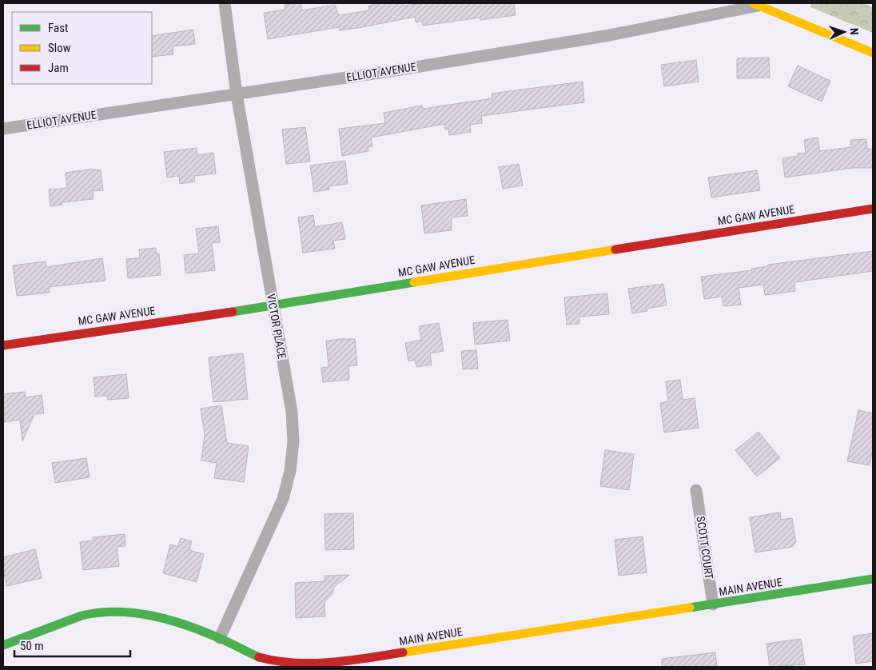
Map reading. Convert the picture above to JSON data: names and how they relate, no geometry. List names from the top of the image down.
{
  "streets": {
    "street": [
      "ELLIOT AVENUE",
      "MC GAW AVENUE",
      "VICTOR PLACE",
      "SCOTT COURT",
      "MAIN AVENUE"
    ]
  },
  "crossings": [
    ["ELLIOT AVENUE", "VICTOR PLACE"],
    ["MC GAW AVENUE", "VICTOR PLACE"],
    ["VICTOR PLACE", "MAIN AVENUE"],
    ["SCOTT COURT", "MAIN AVENUE"]
  ],
  "legend": ["Fast", "Slow", "Jam"],
  "scale_bar": "50 m",
  "north": "right"
}
